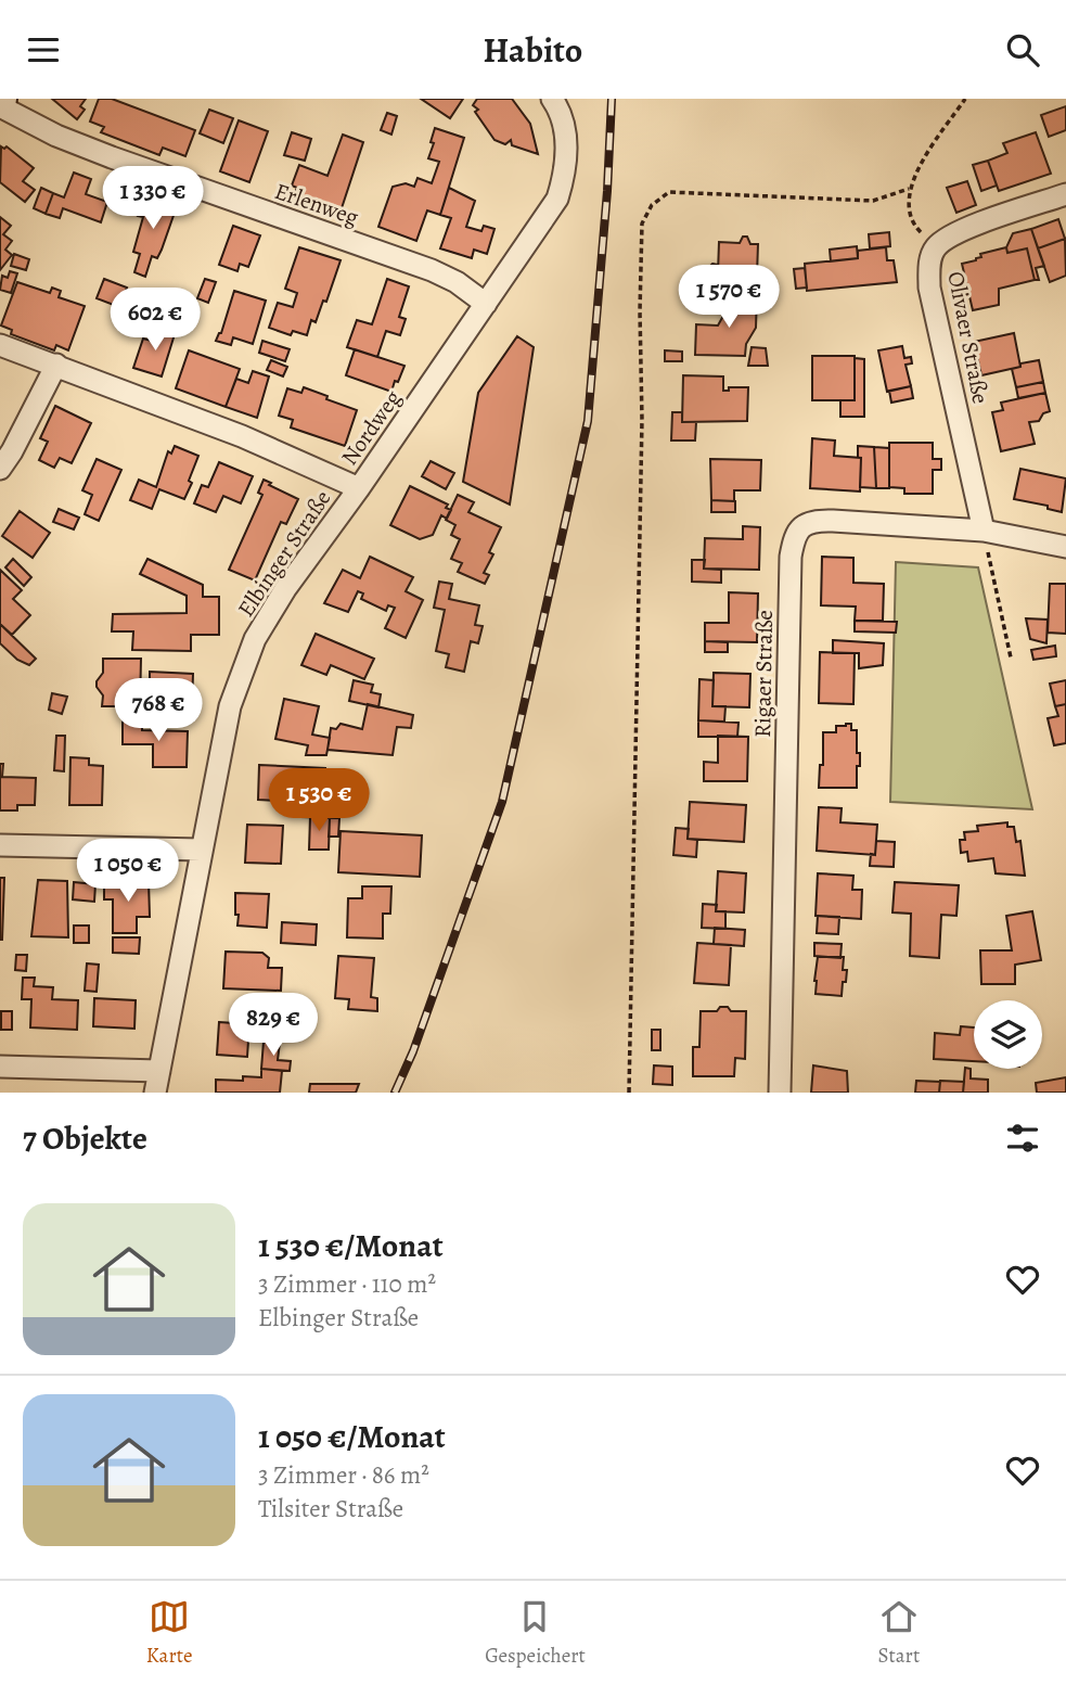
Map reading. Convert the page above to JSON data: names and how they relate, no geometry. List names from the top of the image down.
{
  "streets": {
    "street": [
      "Erlenweg",
      "Olivaer Straße",
      "Nordweg",
      "Elbinger Straße",
      "Rigaer Straße"
    ]
  },
  "crossings": [
    ["Erlenweg", "Nordweg"],
    ["Olivaer Straße", "Rigaer Straße"],
    ["Nordweg", "Elbinger Straße"]
  ],
  "page": {
    "header": "Habito",
    "price": [
      "1 330 €",
      "1 570 €",
      "602 €",
      "768 €",
      "1 530 €",
      "1 050 €",
      "829 €"
    ],
    "heading": "7 Objekte",
    "list": [
      {
        "name": "1 530 €/Monat",
        "note": "3 Zimmer · 110 m² · Elbinger Straße"
      },
      {
        "name": "1 050 €/Monat",
        "note": "3 Zimmer · 86 m² · Tilsiter Straße"
      }
    ],
    "tabs": ["Karte", "Gespeichert", "Start"]
  }
}
